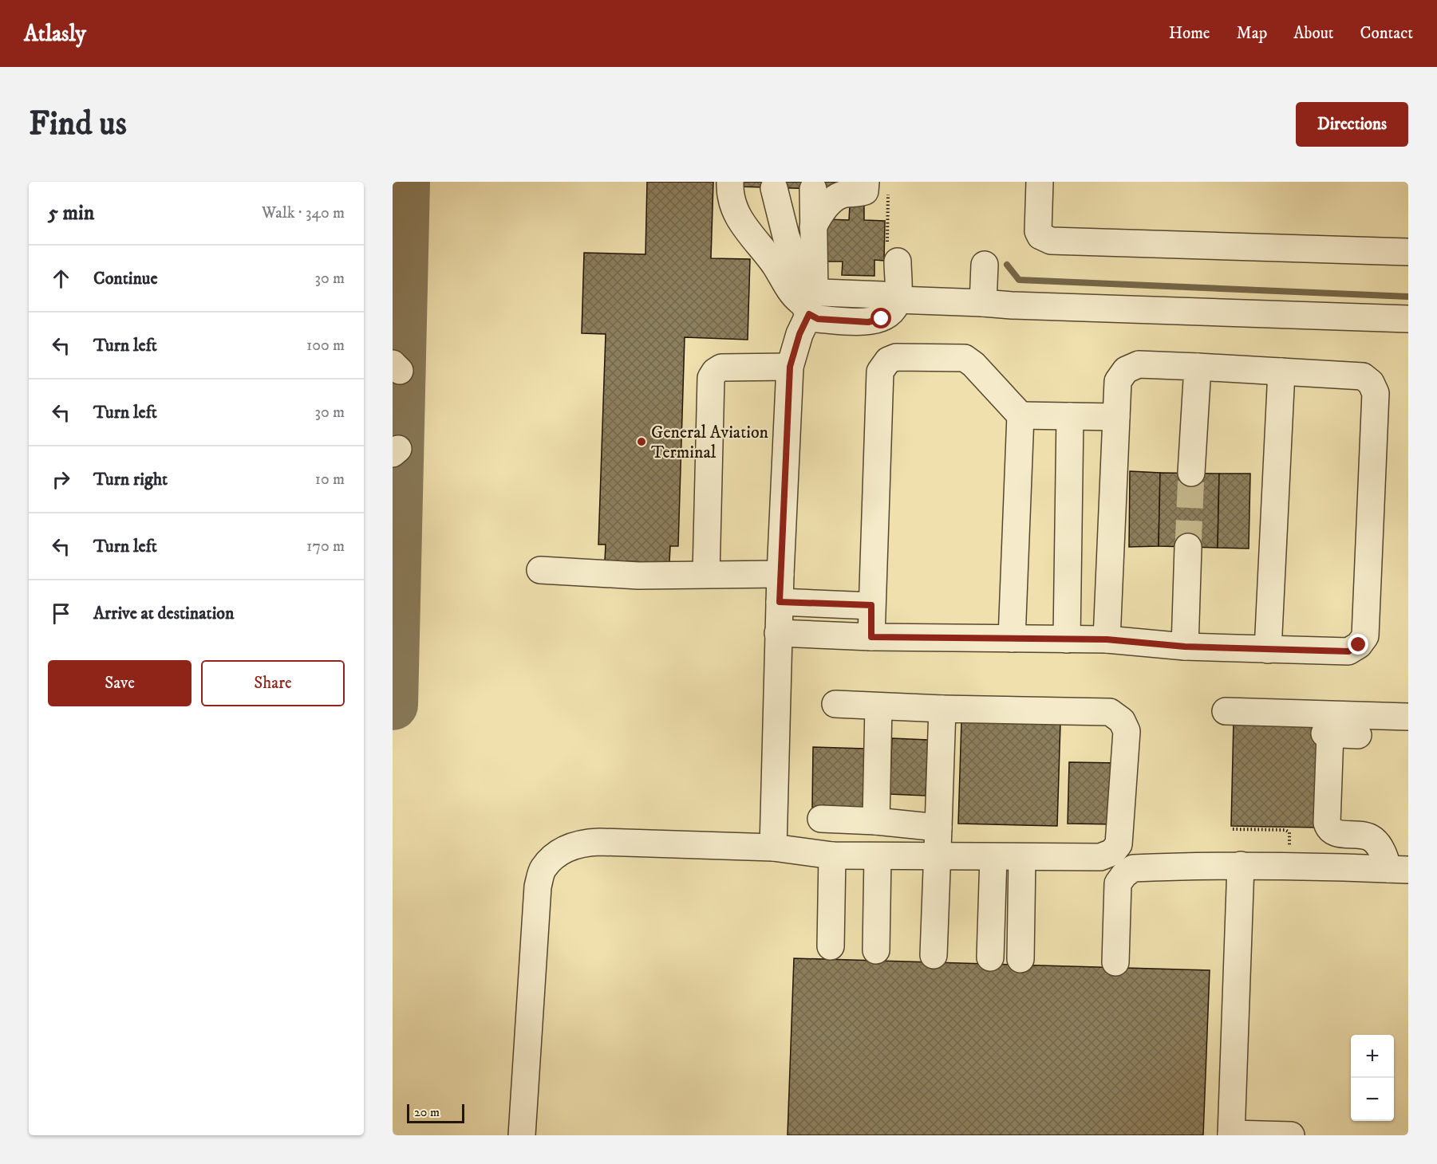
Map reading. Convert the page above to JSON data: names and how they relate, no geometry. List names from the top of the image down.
{
  "places": ["General Aviation Terminal"],
  "scale_bar": "20 m",
  "page": {
    "header": "Atlasly",
    "nav": [
      "Home",
      "Map",
      "About",
      "Contact"
    ],
    "buttons": [
      "Directions",
      ["Save", "Share"]
    ],
    "title": "Find us",
    "heading": ["5 min", "Walk · 340 m"],
    "list": [
      ["Continue", "30 m"],
      ["Turn left", "100 m"],
      ["Turn left", "30 m"],
      ["Turn right", "10 m"],
      ["Turn left", "170 m"],
      "Arrive at destination"
    ],
    "map_buttons": ["+", "−"],
    "scale": "20 m"
  }
}
